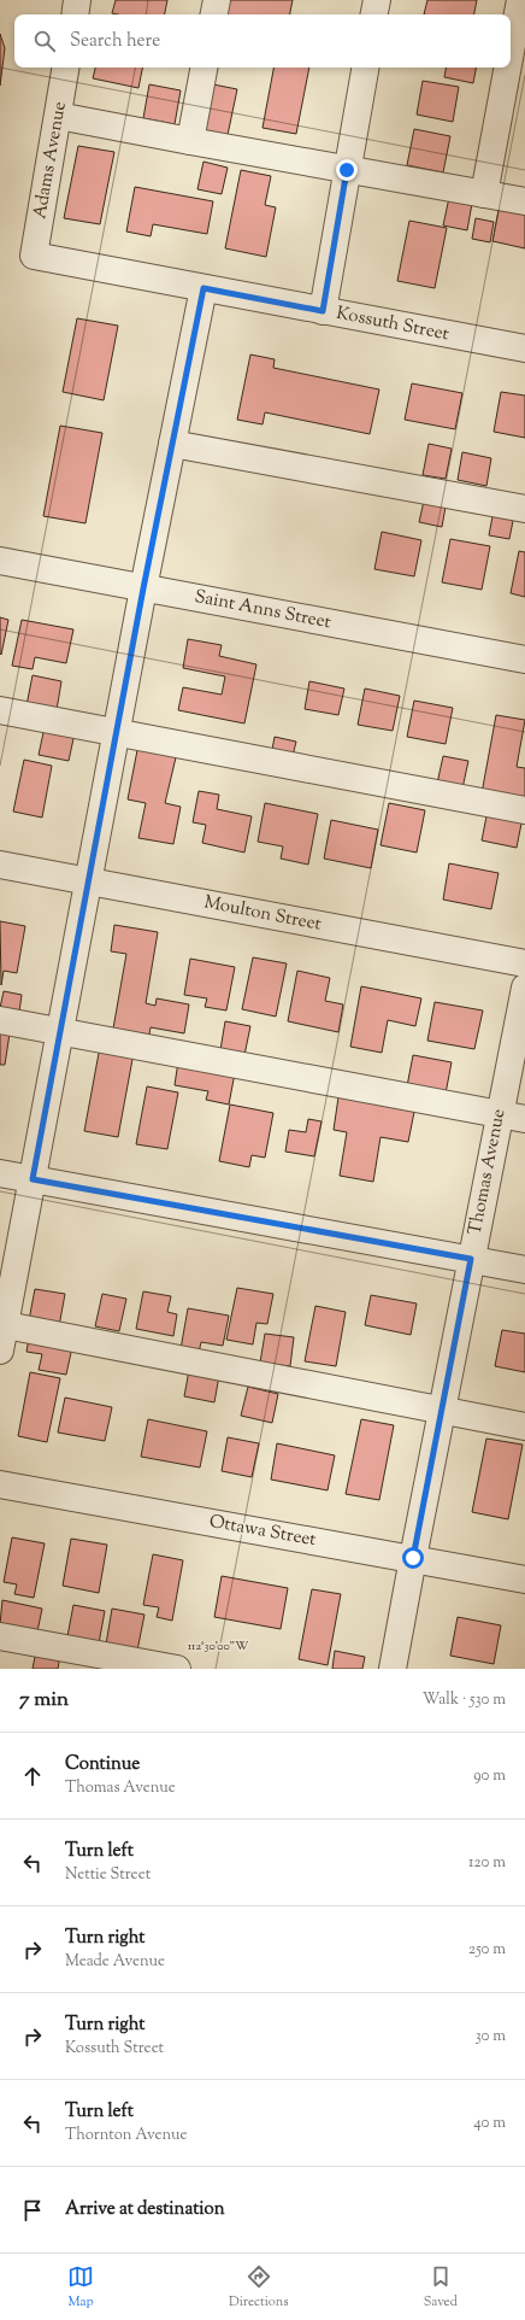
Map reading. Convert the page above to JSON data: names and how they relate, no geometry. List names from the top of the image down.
{
  "streets": {
    "street": [
      "Adams Avenue",
      "Kossuth Street",
      "Saint Anns Street",
      "Moulton Street",
      "Thomas Avenue",
      "Ottawa Street"
    ]
  },
  "crossings": [
    ["Adams Avenue", "Kossuth Street"],
    ["Thomas Avenue", "Ottawa Street"]
  ],
  "page": {
    "search": "Search here",
    "heading": ["7 min", "Walk · 530 m"],
    "list": [
      ["Continue", "Thomas Avenue", "90 m"],
      ["Turn left", "Nettie Street", "120 m"],
      ["Turn right", "Meade Avenue", "250 m"],
      ["Turn right", "Kossuth Street", "30 m"],
      ["Turn left", "Thornton Avenue", "40 m"],
      "Arrive at destination"
    ],
    "nav": ["Map", "Directions", "Saved"]
  },
  "coordinates": ["112°30'00\"W"]
}
